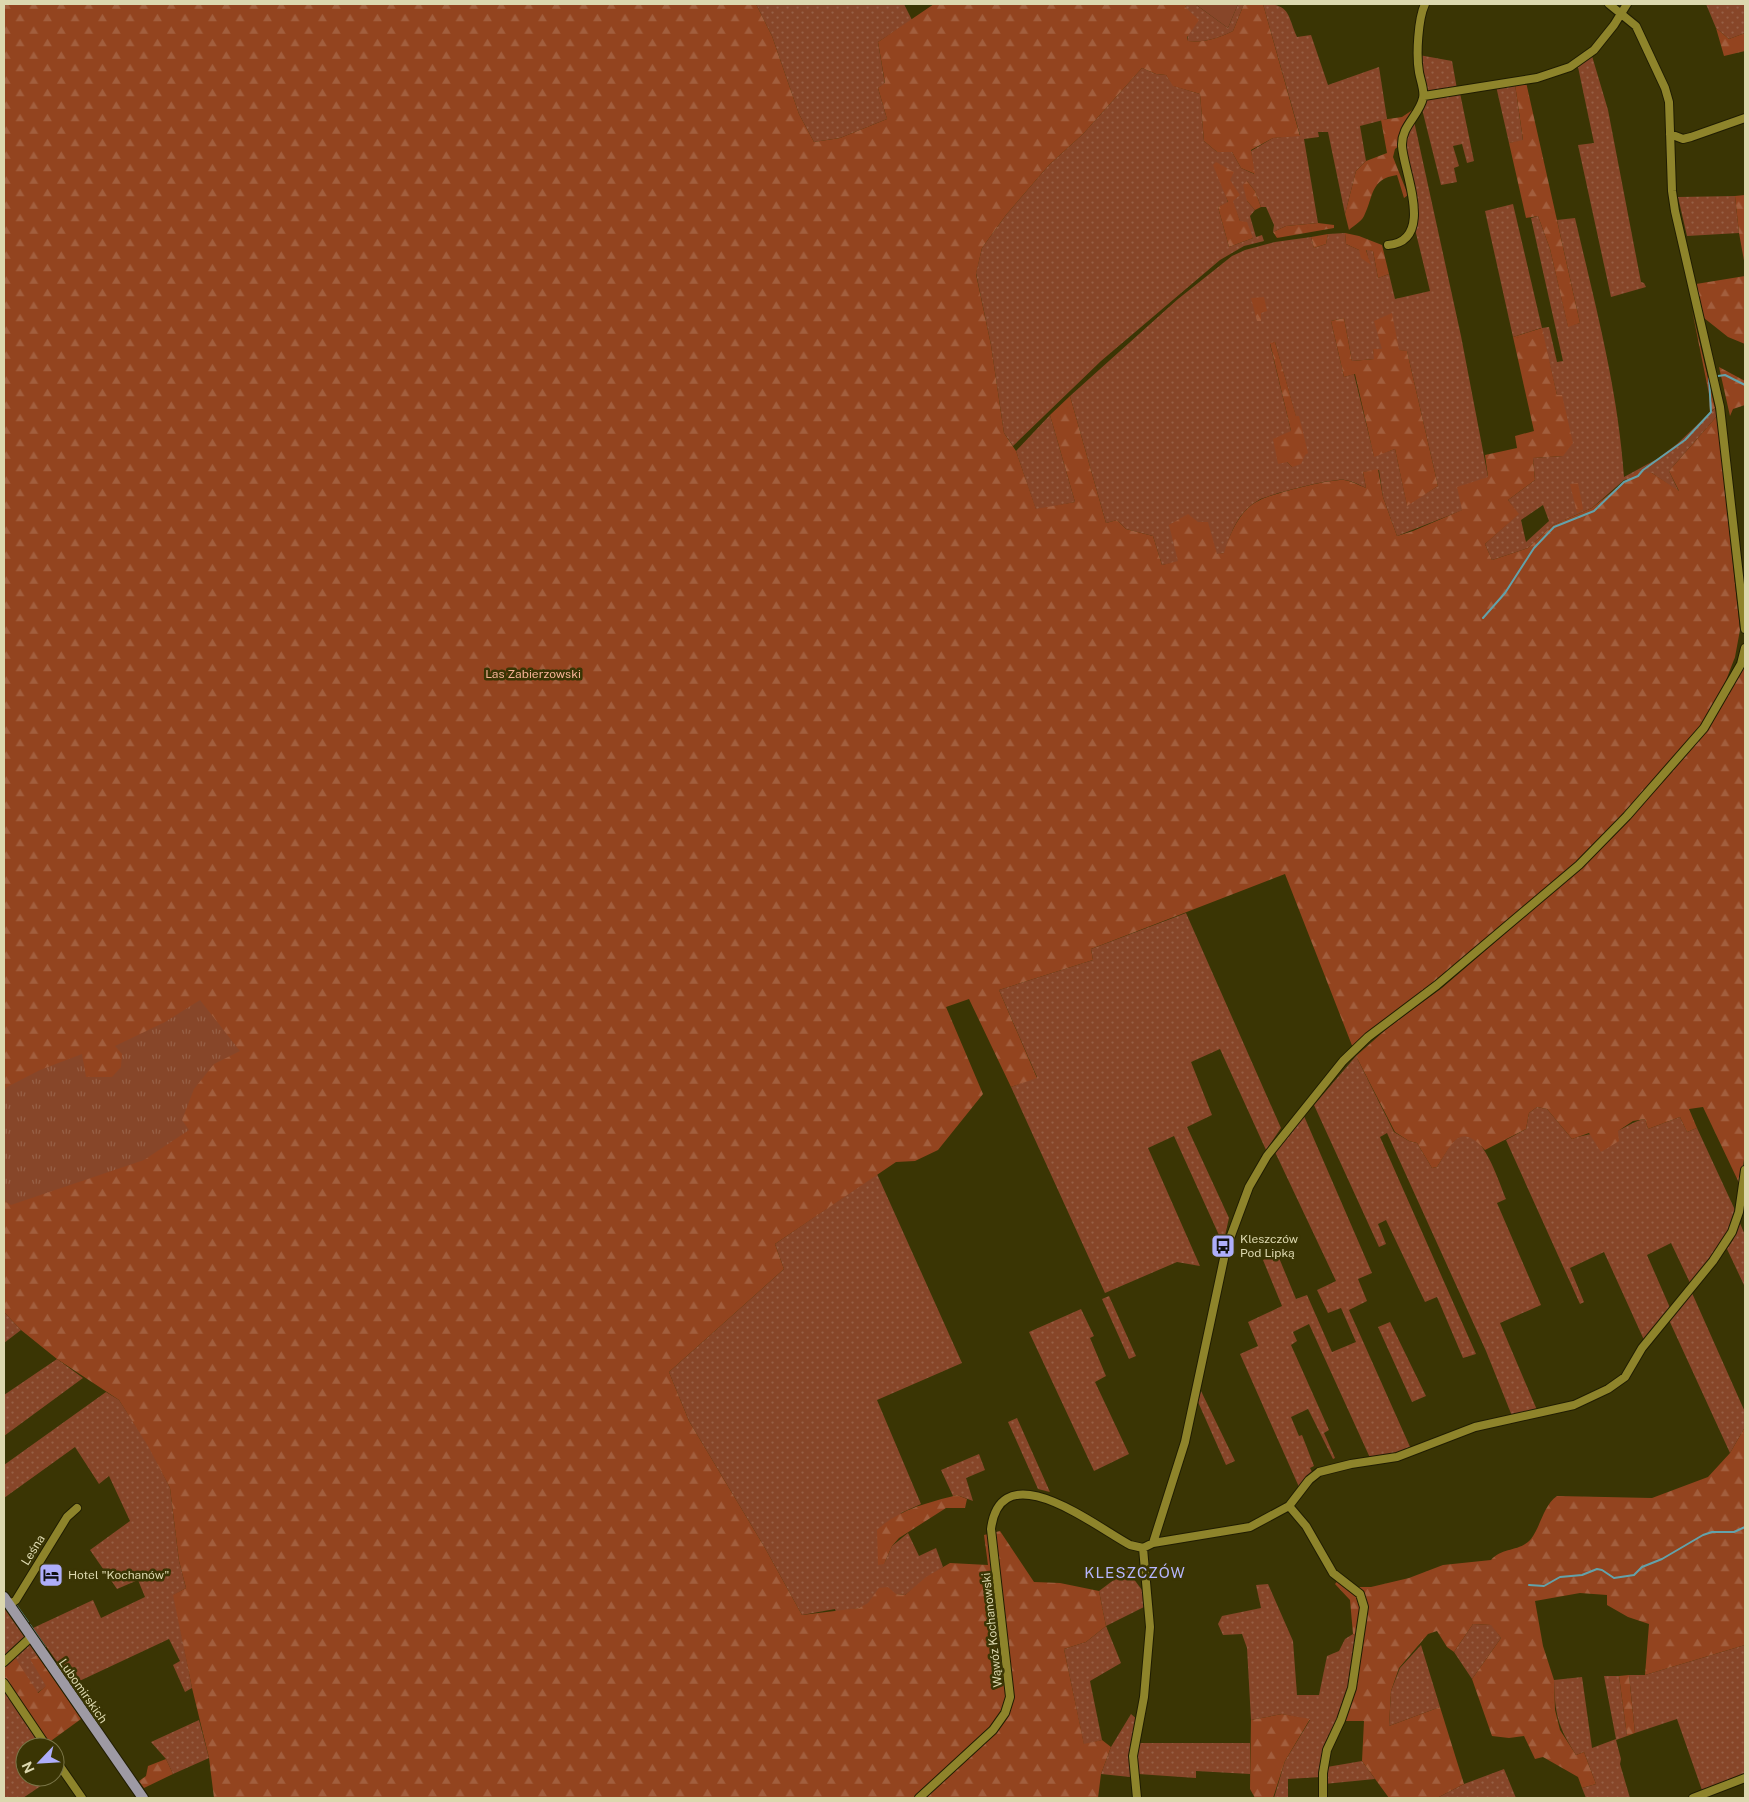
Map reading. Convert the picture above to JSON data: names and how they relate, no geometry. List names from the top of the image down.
{
  "streets": {
    "main road": ["Lubomirskich"],
    "street": ["Leśna", "Wąwóz Kochanowski"]
  },
  "crossings": [
    ["Leśna", "Lubomirskich"]
  ],
  "districts": ["KLESZCZÓW"],
  "parks": ["Las Zabierzowski"],
  "places": {
    "bus stop": ["Kleszczów Pod Lipką"],
    "hotel": ["Hotel \"Kochanów\""]
  },
  "north": "bottom left"
}
